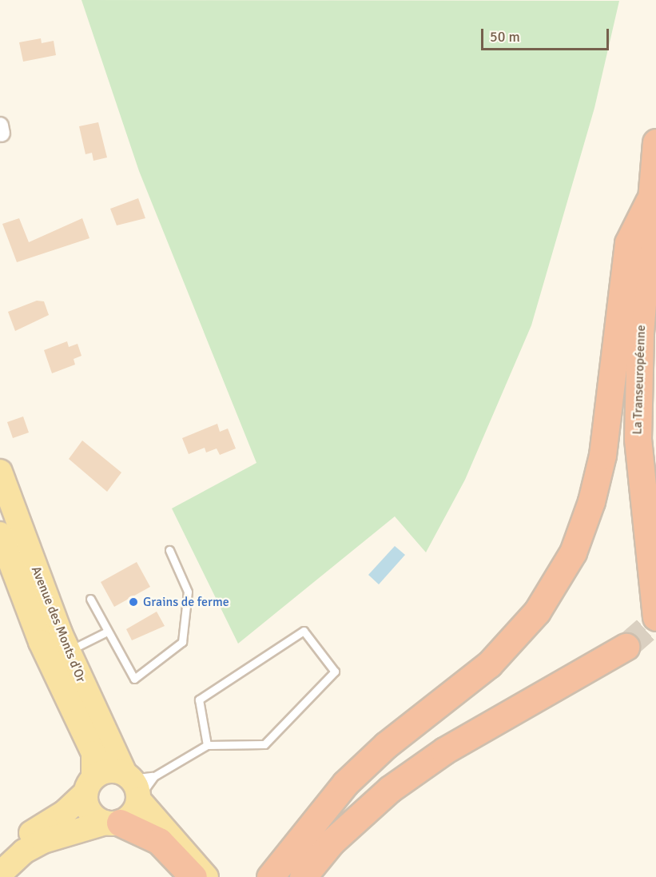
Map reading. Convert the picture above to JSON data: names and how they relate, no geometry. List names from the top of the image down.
{
  "streets": {
    "highway": ["La Transeuropéenne"],
    "main road": ["Avenue des Monts d'Or"]
  },
  "places": ["Grains de ferme"],
  "scale_bar": "50 m"
}
